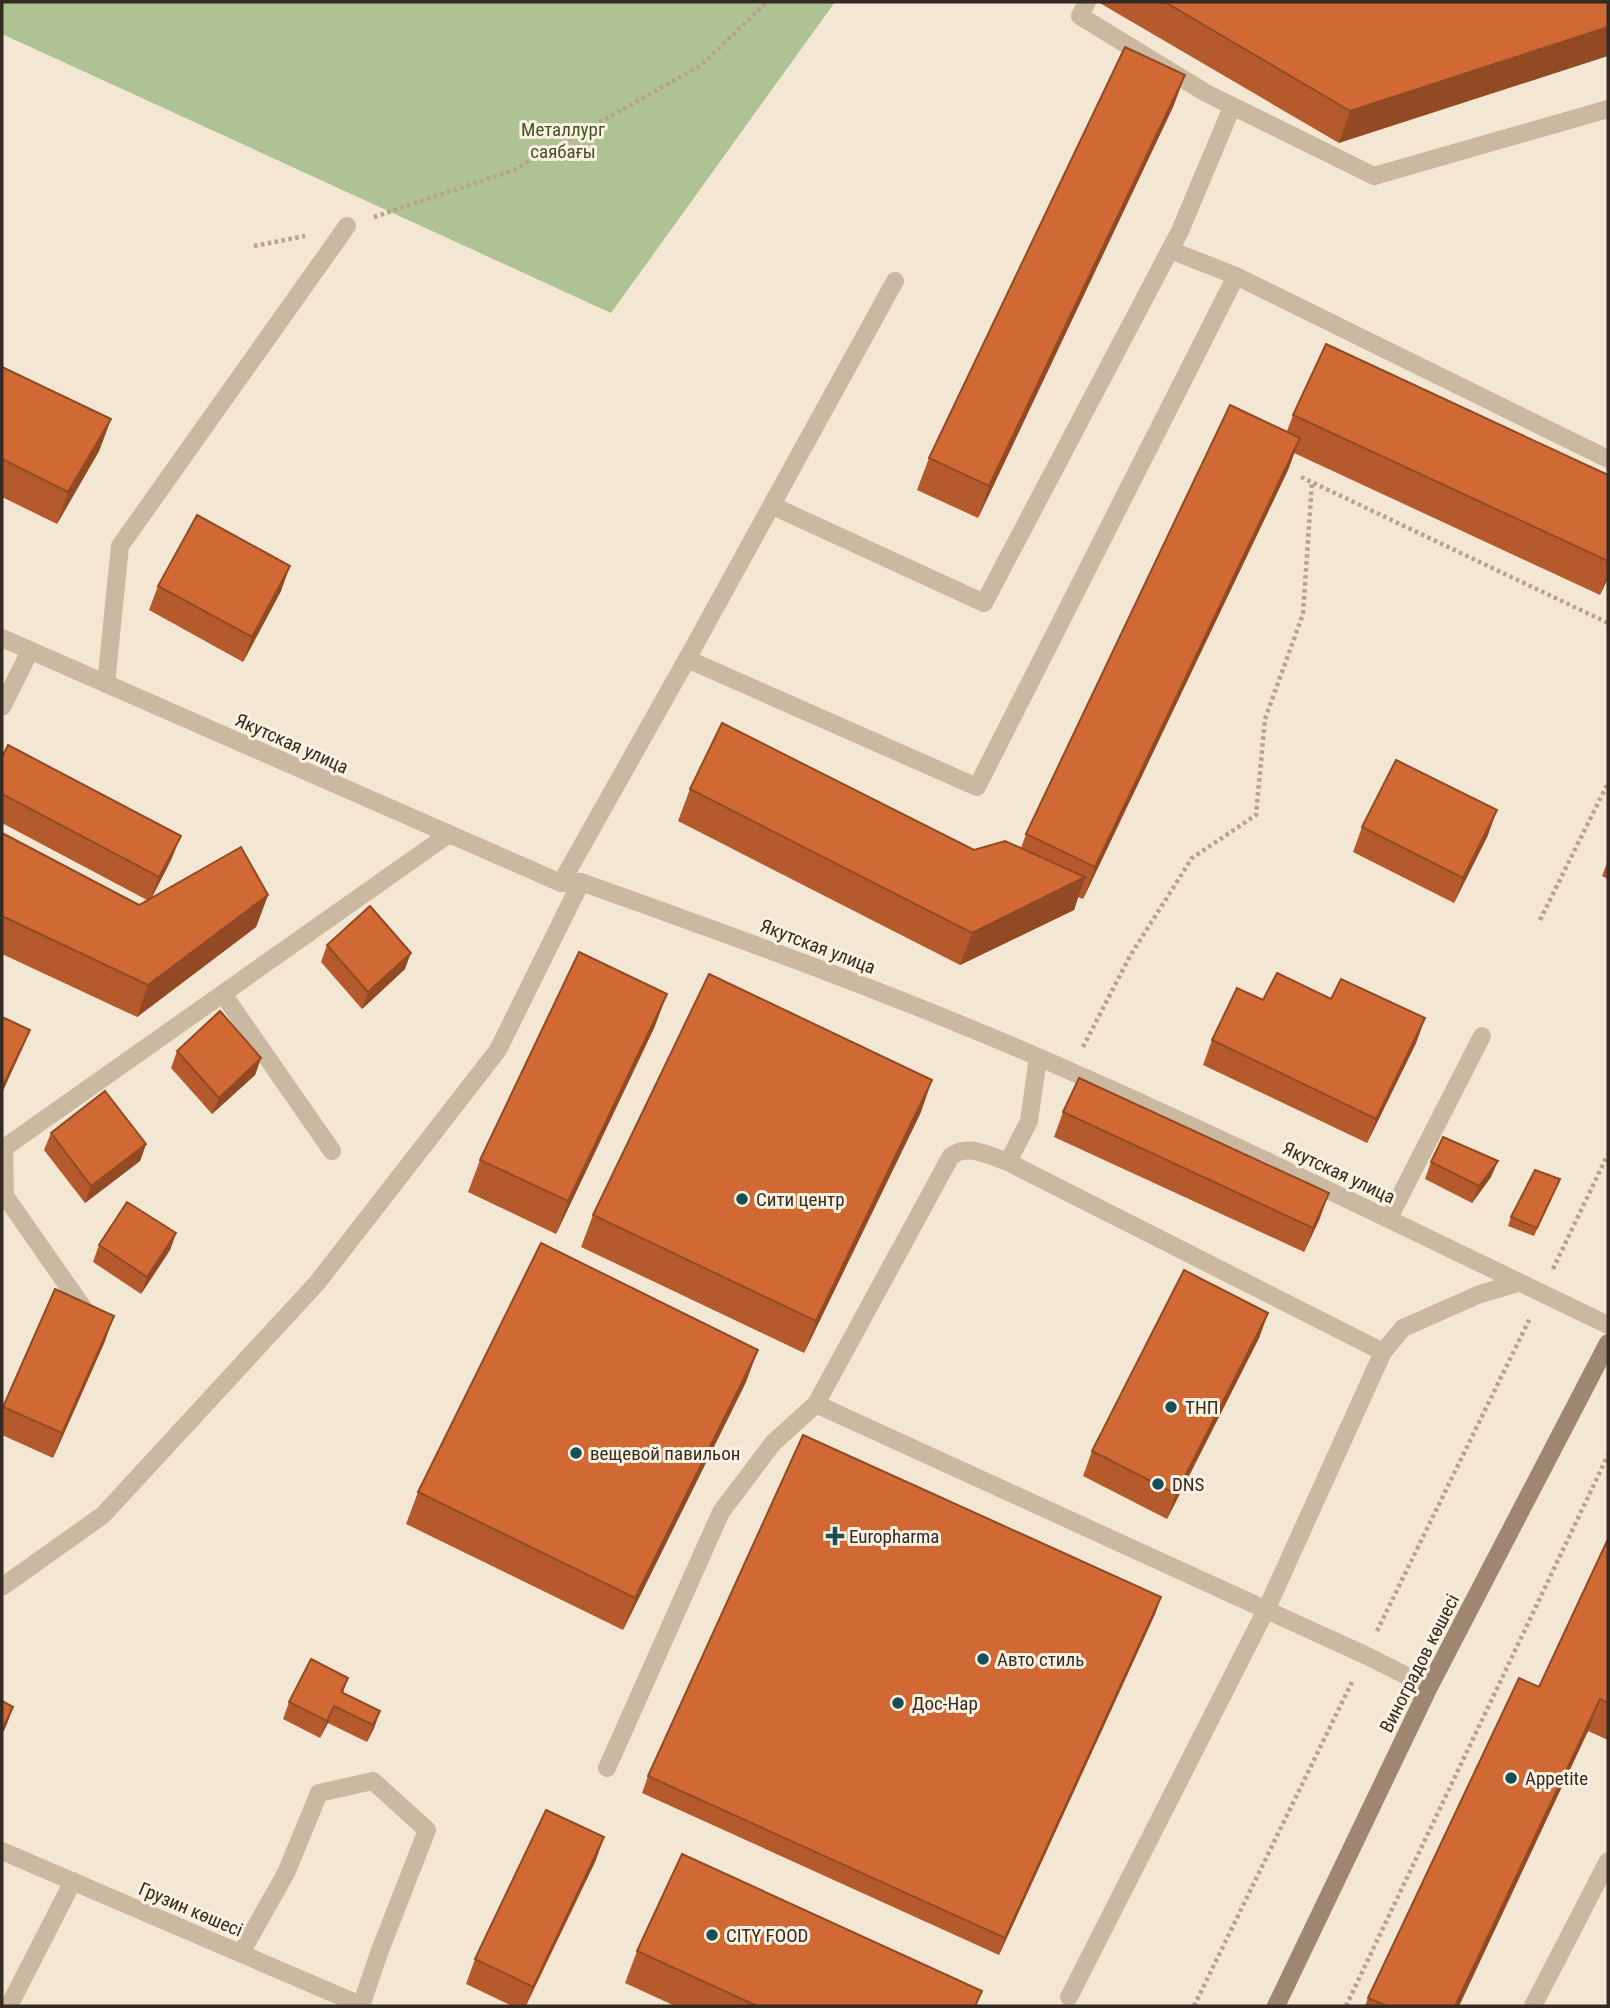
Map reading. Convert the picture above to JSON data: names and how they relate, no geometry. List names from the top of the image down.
{
  "streets": {
    "main road": ["Виноградов көшесі"],
    "street": ["Якутская улица", "Грузин көшесі"]
  },
  "parks": ["Металлург саябағы"],
  "places": {
    "other": [
      "Сити центр",
      "ТНП",
      "вещевой павильон",
      "DNS",
      "Авто стиль",
      "Дос-Нар",
      "Appetite",
      "CITY FOOD"
    ],
    "health": ["Europharma"]
  }
}
